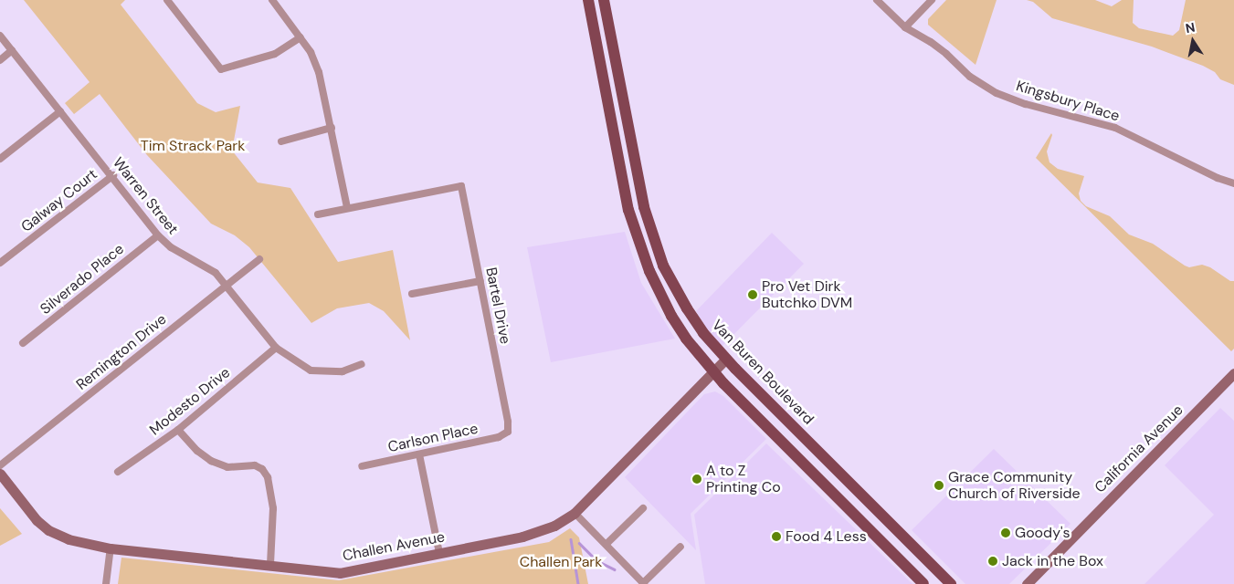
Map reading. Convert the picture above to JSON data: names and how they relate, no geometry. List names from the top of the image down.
{
  "streets": {
    "main road": ["Van Buren Boulevard"],
    "street": [
      "Kingsbury Place",
      "Warren Street",
      "Galway Court",
      "Silverado Place",
      "Bartel Drive",
      "Remington Drive",
      "Modesto Drive",
      "Carlson Place",
      "California Avenue",
      "Challen Avenue"
    ]
  },
  "crossings": [
    ["Warren Street", "Galway Court"],
    ["Warren Street", "Silverado Place"],
    ["Warren Street", "Remington Drive"],
    ["Warren Street", "Modesto Drive"],
    ["Bartel Drive", "Carlson Place"],
    ["Van Buren Boulevard", "Challen Avenue"]
  ],
  "parks": ["Tim Strack Park", "Challen Park"],
  "places": [
    "Pro Vet Dirk Butchko DVM",
    "A to Z Printing Co",
    "Grace Community Church of Riverside",
    "Goody's",
    "Food 4 Less",
    "Jack in the Box"
  ],
  "north": "top"
}
